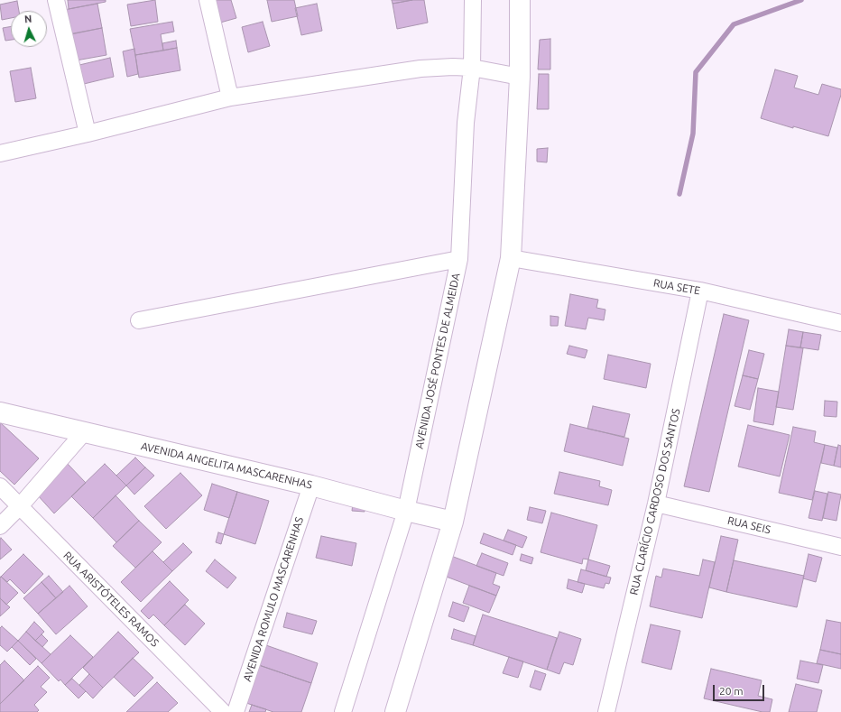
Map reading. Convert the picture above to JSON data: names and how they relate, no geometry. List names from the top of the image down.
{
  "streets": {
    "street": [
      "RUA SETE",
      "AVENIDA JOSÉ PONTES DE ALMEIDA",
      "AVENIDA ANGELITA MASCARENHAS",
      "RUA CLARÍCIO CARDOSO DOS SANTOS",
      "RUA SEIS",
      "RUA ARISTÓTELES RAMOS",
      "AVENIDA ROMULO MASCARENHAS"
    ]
  },
  "crossings": [
    ["RUA SETE", "RUA CLARÍCIO CARDOSO DOS SANTOS"],
    ["AVENIDA JOSÉ PONTES DE ALMEIDA", "AVENIDA ANGELITA MASCARENHAS"],
    ["AVENIDA ANGELITA MASCARENHAS", "AVENIDA ROMULO MASCARENHAS"],
    ["RUA CLARÍCIO CARDOSO DOS SANTOS", "RUA SEIS"]
  ],
  "scale_bar": "20 m",
  "north": "top"
}
